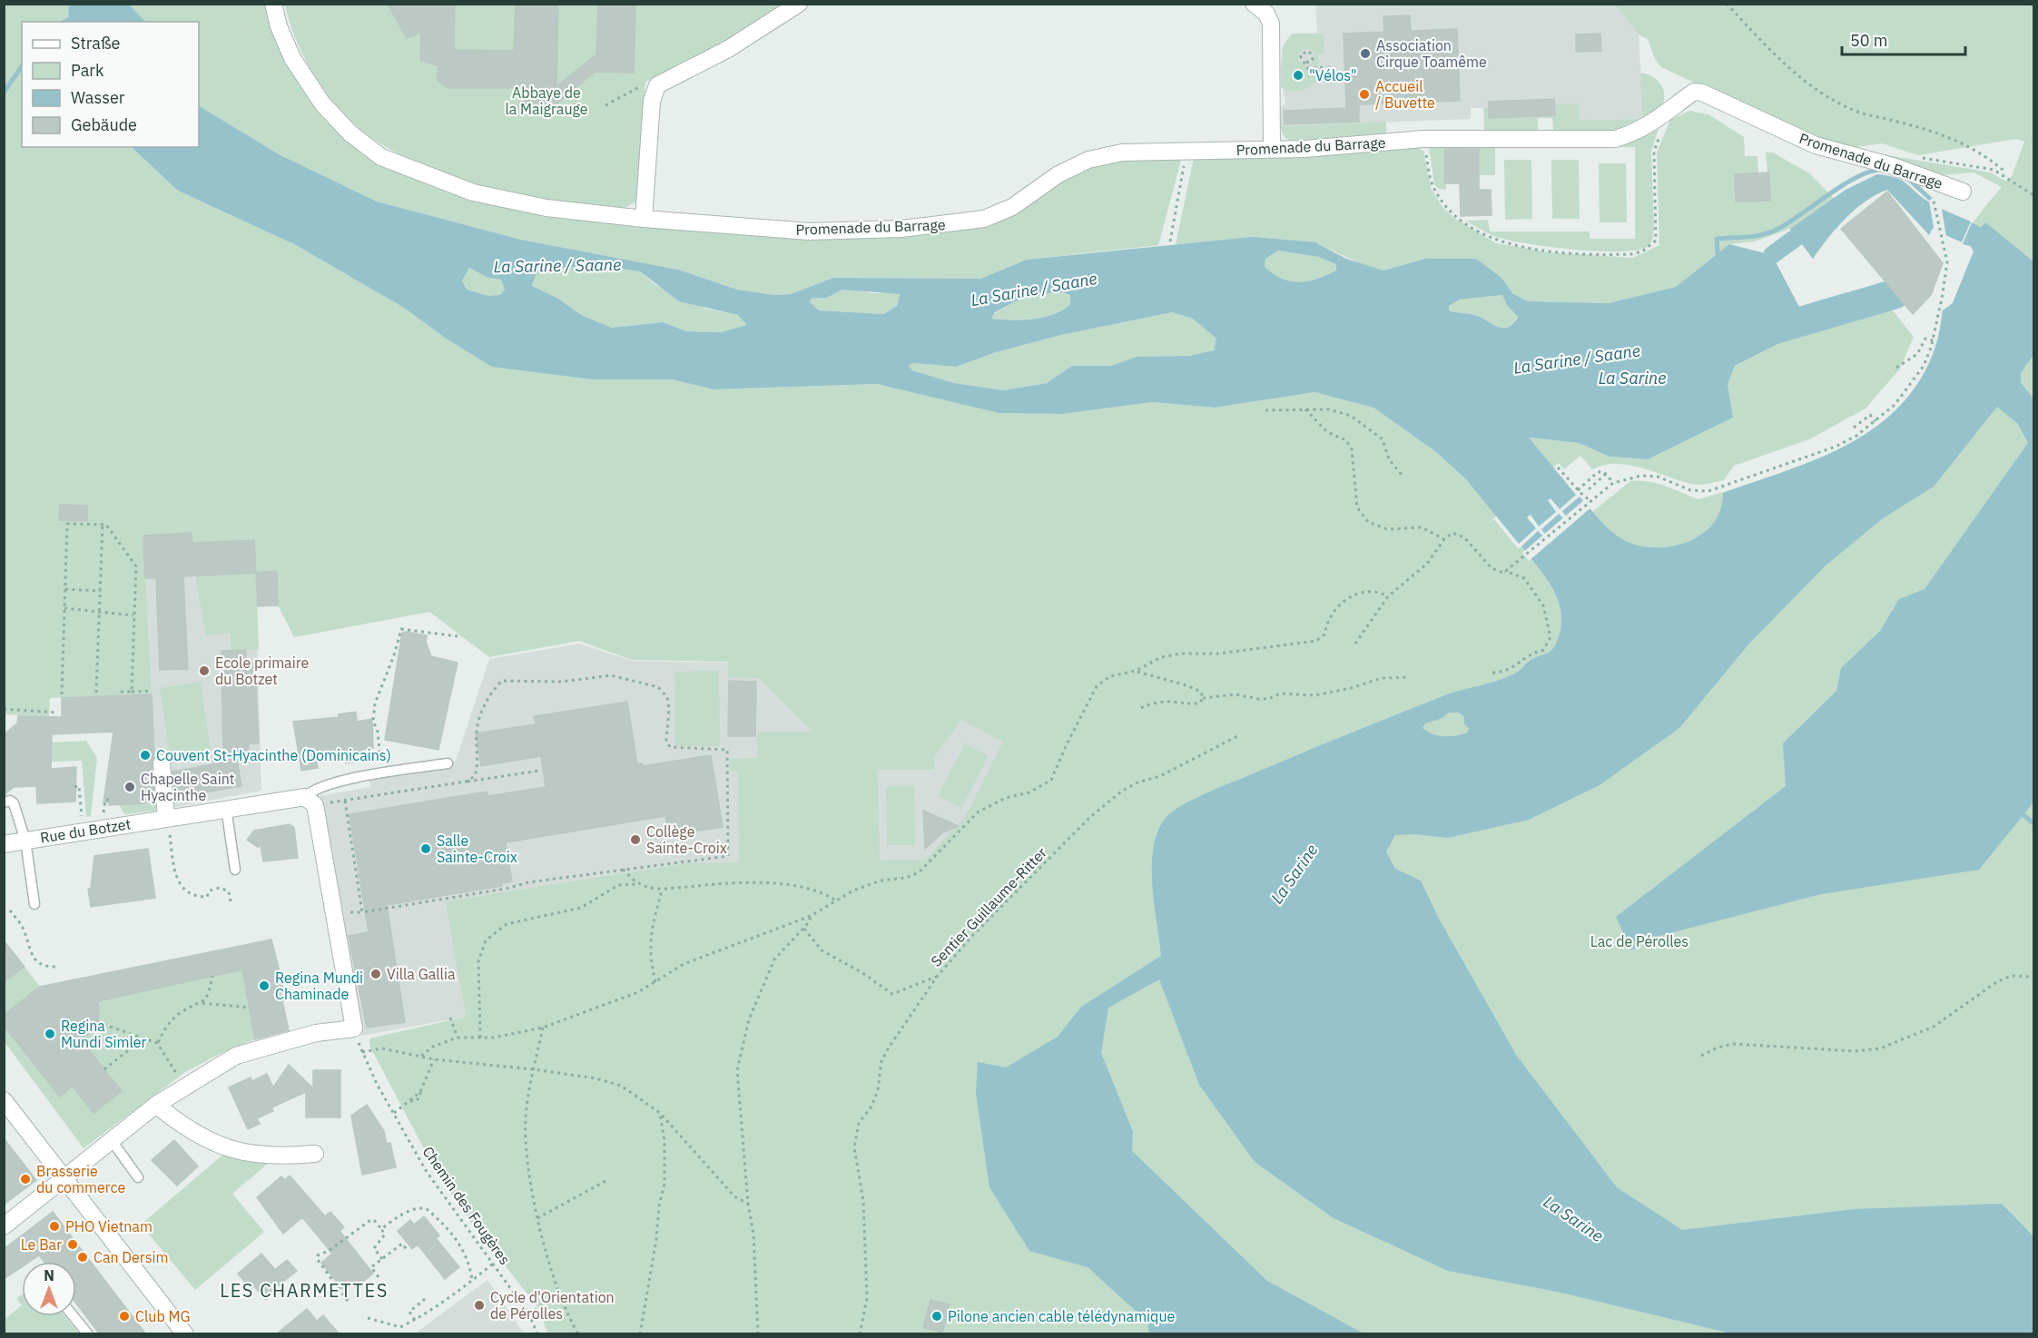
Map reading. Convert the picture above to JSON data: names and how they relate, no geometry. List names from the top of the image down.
{
  "streets": {
    "street": ["Promenade du Barrage", "Rue du Botzet"],
    "path": ["Sentier Guillaume-Ritter", "Chemin des Fougères"]
  },
  "districts": ["LES CHARMETTES"],
  "water": ["La Sarine / Saane", "La Sarine"],
  "parks": ["Abbaye de la Maigrauge", "Lac de Pérolles"],
  "places": [
    "Association Cirque Toamême",
    "\"Vélos\"",
    "Accueil / Buvette",
    "Ecole primaire du Botzet",
    "Couvent St-Hyacinthe (Dominicains)",
    "Chapelle Saint Hyacinthe",
    "Collège Sainte-Croix",
    "Salle Sainte-Croix",
    "Villa Gallia",
    "Regina Mundi Chaminade",
    "Regina Mundi Simler",
    "Brasserie du commerce",
    "PHO Vietnam",
    "Le Bar",
    "Can Dersim",
    "Cycle d'Orientation de Pérolles",
    "Club MG",
    "Pilone ancien cable télédynamique"
  ],
  "legend": [
    "Straße",
    "Park",
    "Wasser",
    "Gebäude"
  ],
  "scale_bar": "50 m",
  "north": "top"
}
